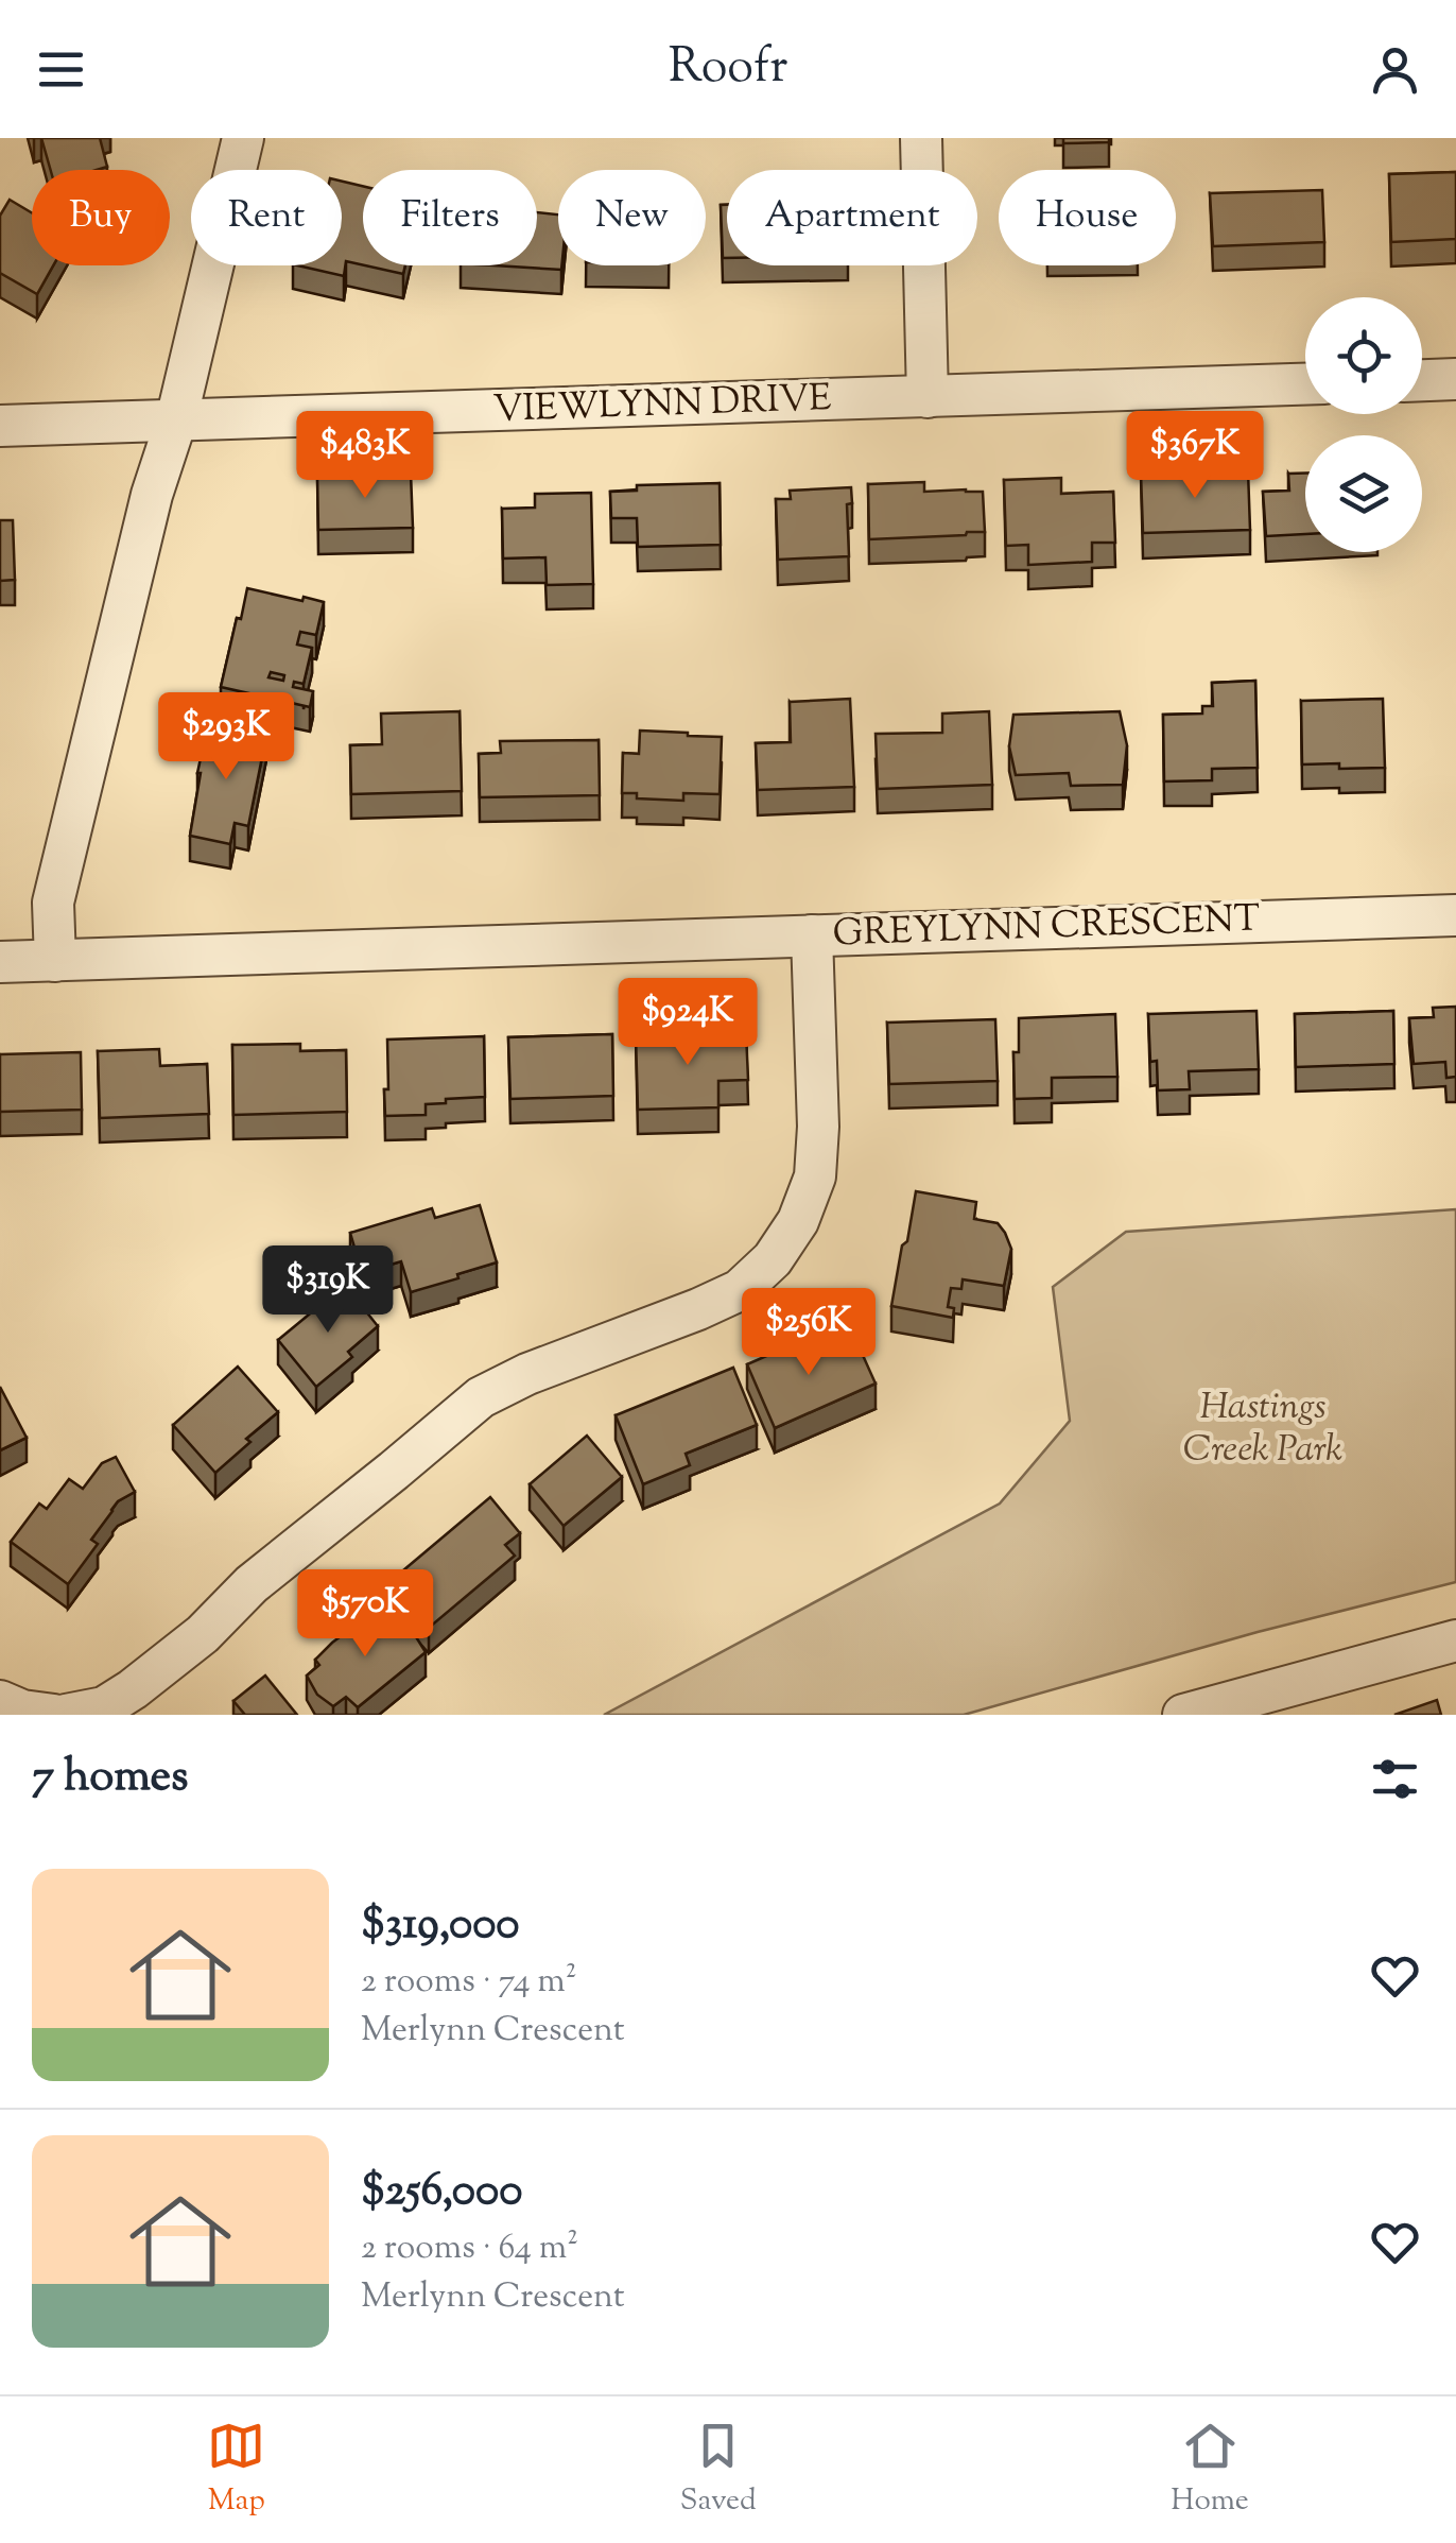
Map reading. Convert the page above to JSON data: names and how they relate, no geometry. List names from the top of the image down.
{
  "streets": {
    "street": ["VIEWLYNN DRIVE", "GREYLYNN CRESCENT"]
  },
  "parks": ["Hastings Creek Park"],
  "page": {
    "header": "Roofr",
    "chip": [
      "Buy",
      "Rent",
      "Filters",
      "New",
      "Apartment",
      "House"
    ],
    "price": [
      "$483K",
      "$367K",
      "$293K",
      "$924K",
      "$319K",
      "$256K",
      "$570K"
    ],
    "heading": "7 homes",
    "list": [
      {
        "name": "$319,000",
        "note": "2 rooms · 74 m² · Merlynn Crescent"
      },
      {
        "name": "$256,000",
        "note": "2 rooms · 64 m² · Merlynn Crescent"
      }
    ],
    "tabs": ["Map", "Saved", "Home"]
  }
}
